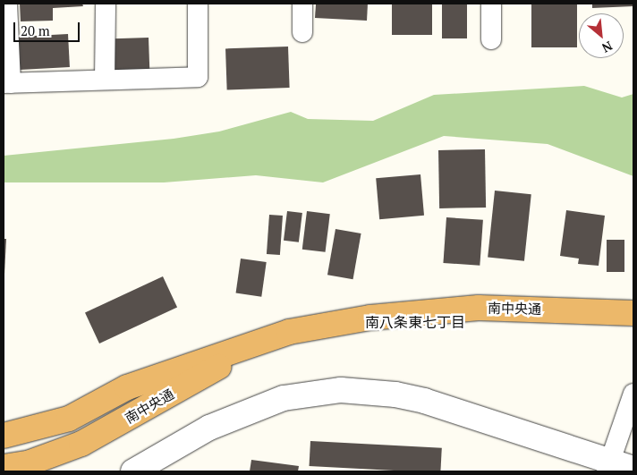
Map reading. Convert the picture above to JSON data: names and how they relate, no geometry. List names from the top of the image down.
{
  "streets": {
    "highway": ["南中央通"]
  },
  "districts": ["南八条東七丁目"],
  "scale_bar": "20 m",
  "north": "bottom right"
}
